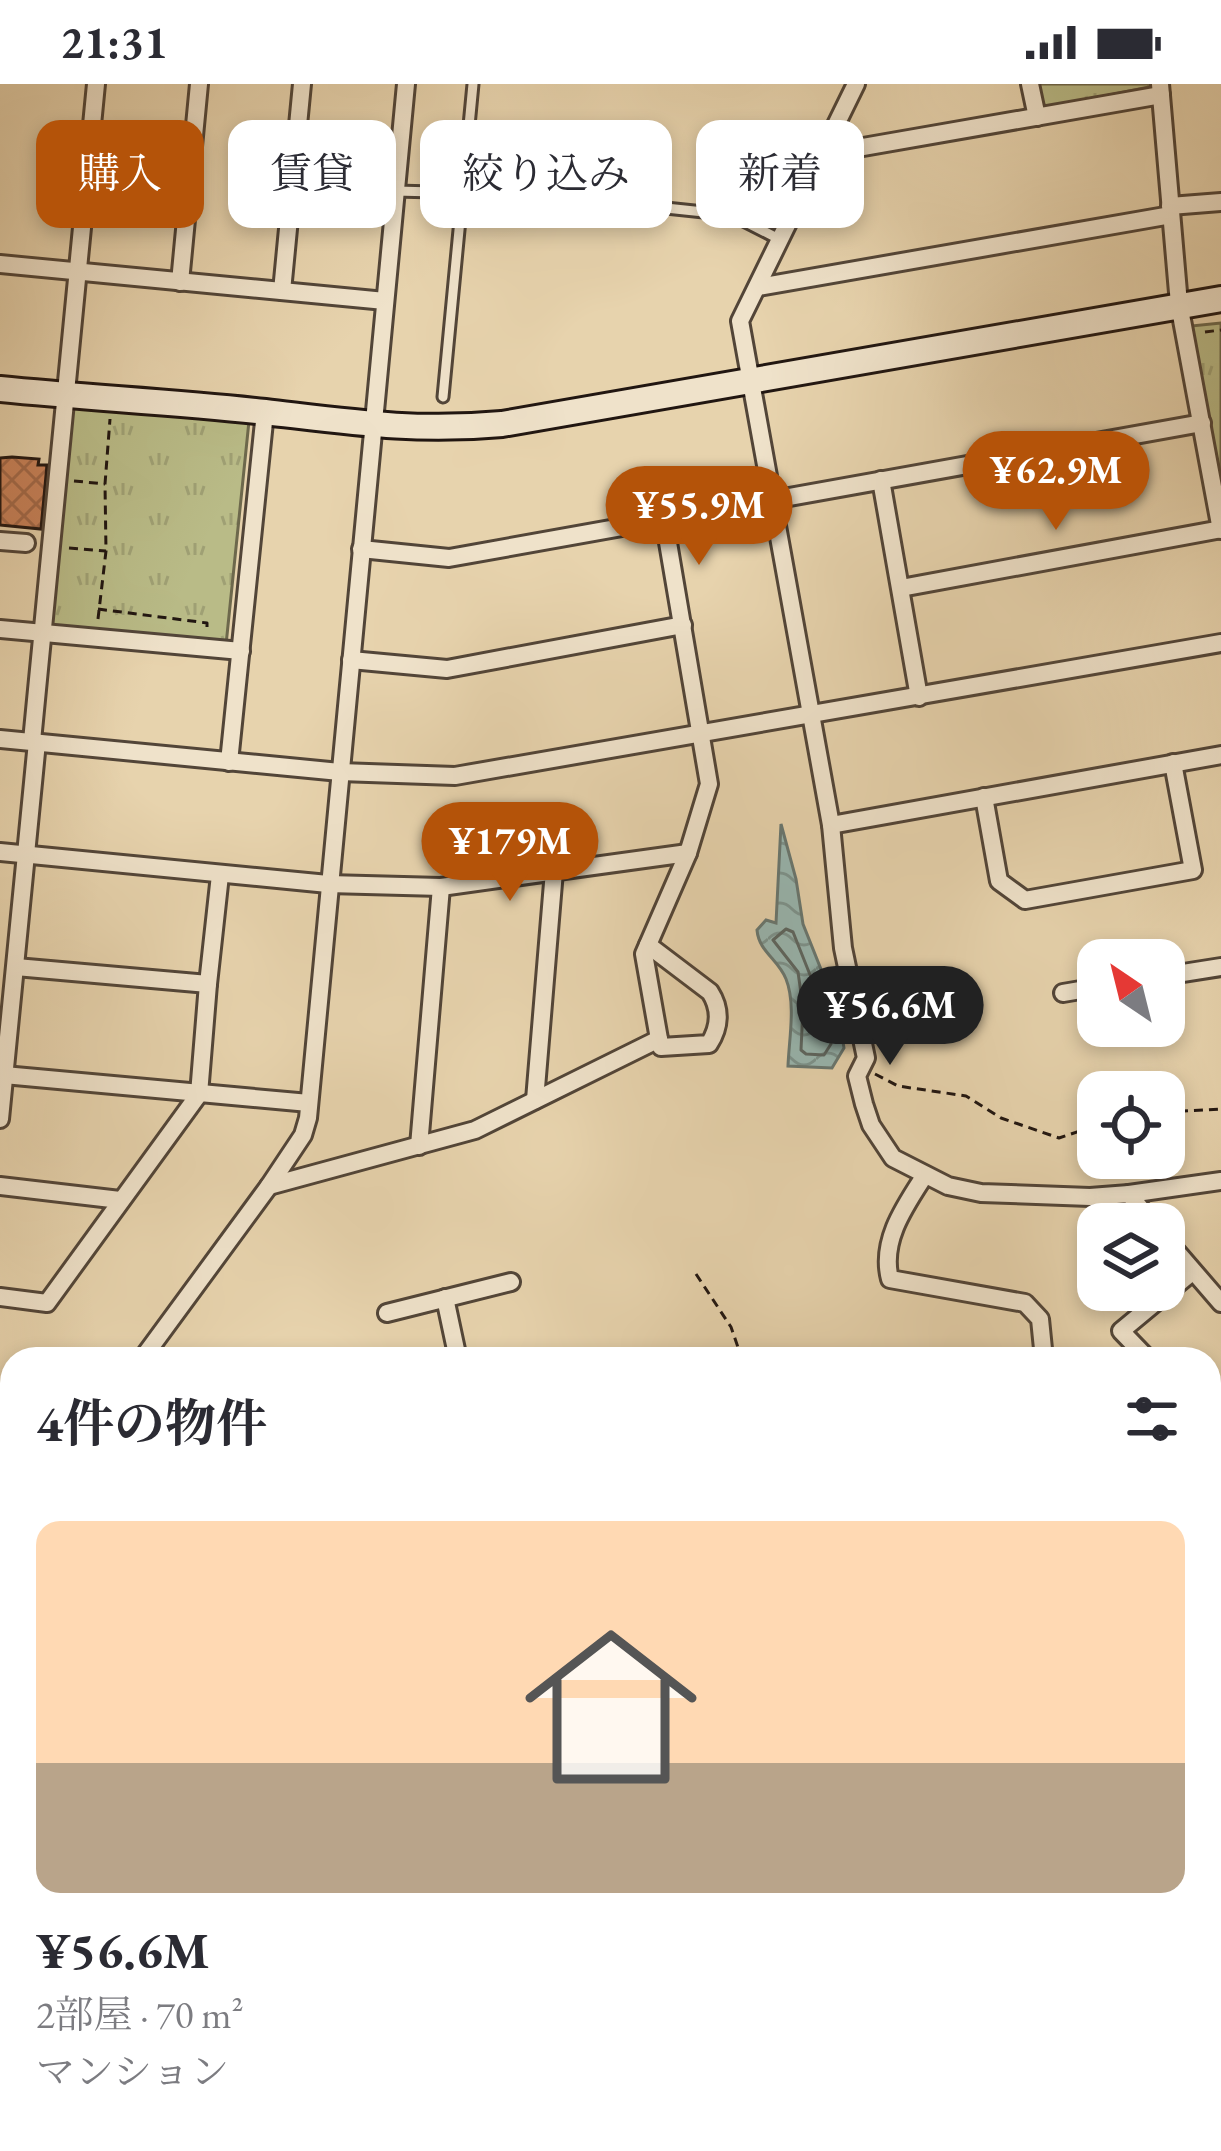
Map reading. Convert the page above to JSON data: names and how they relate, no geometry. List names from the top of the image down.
{
  "north": "top left",
  "page": {
    "status": "21:31",
    "chip": [
      "購入",
      "賃貸",
      "絞り込み",
      "新着"
    ],
    "price": [
      "¥62.9M",
      "¥55.9M",
      "¥179M",
      "¥56.6M"
    ],
    "heading": "4件の物件",
    "list": [
      {
        "name": "¥56.6M",
        "note": "2部屋 · 70 m² · マンション"
      }
    ]
  }
}
